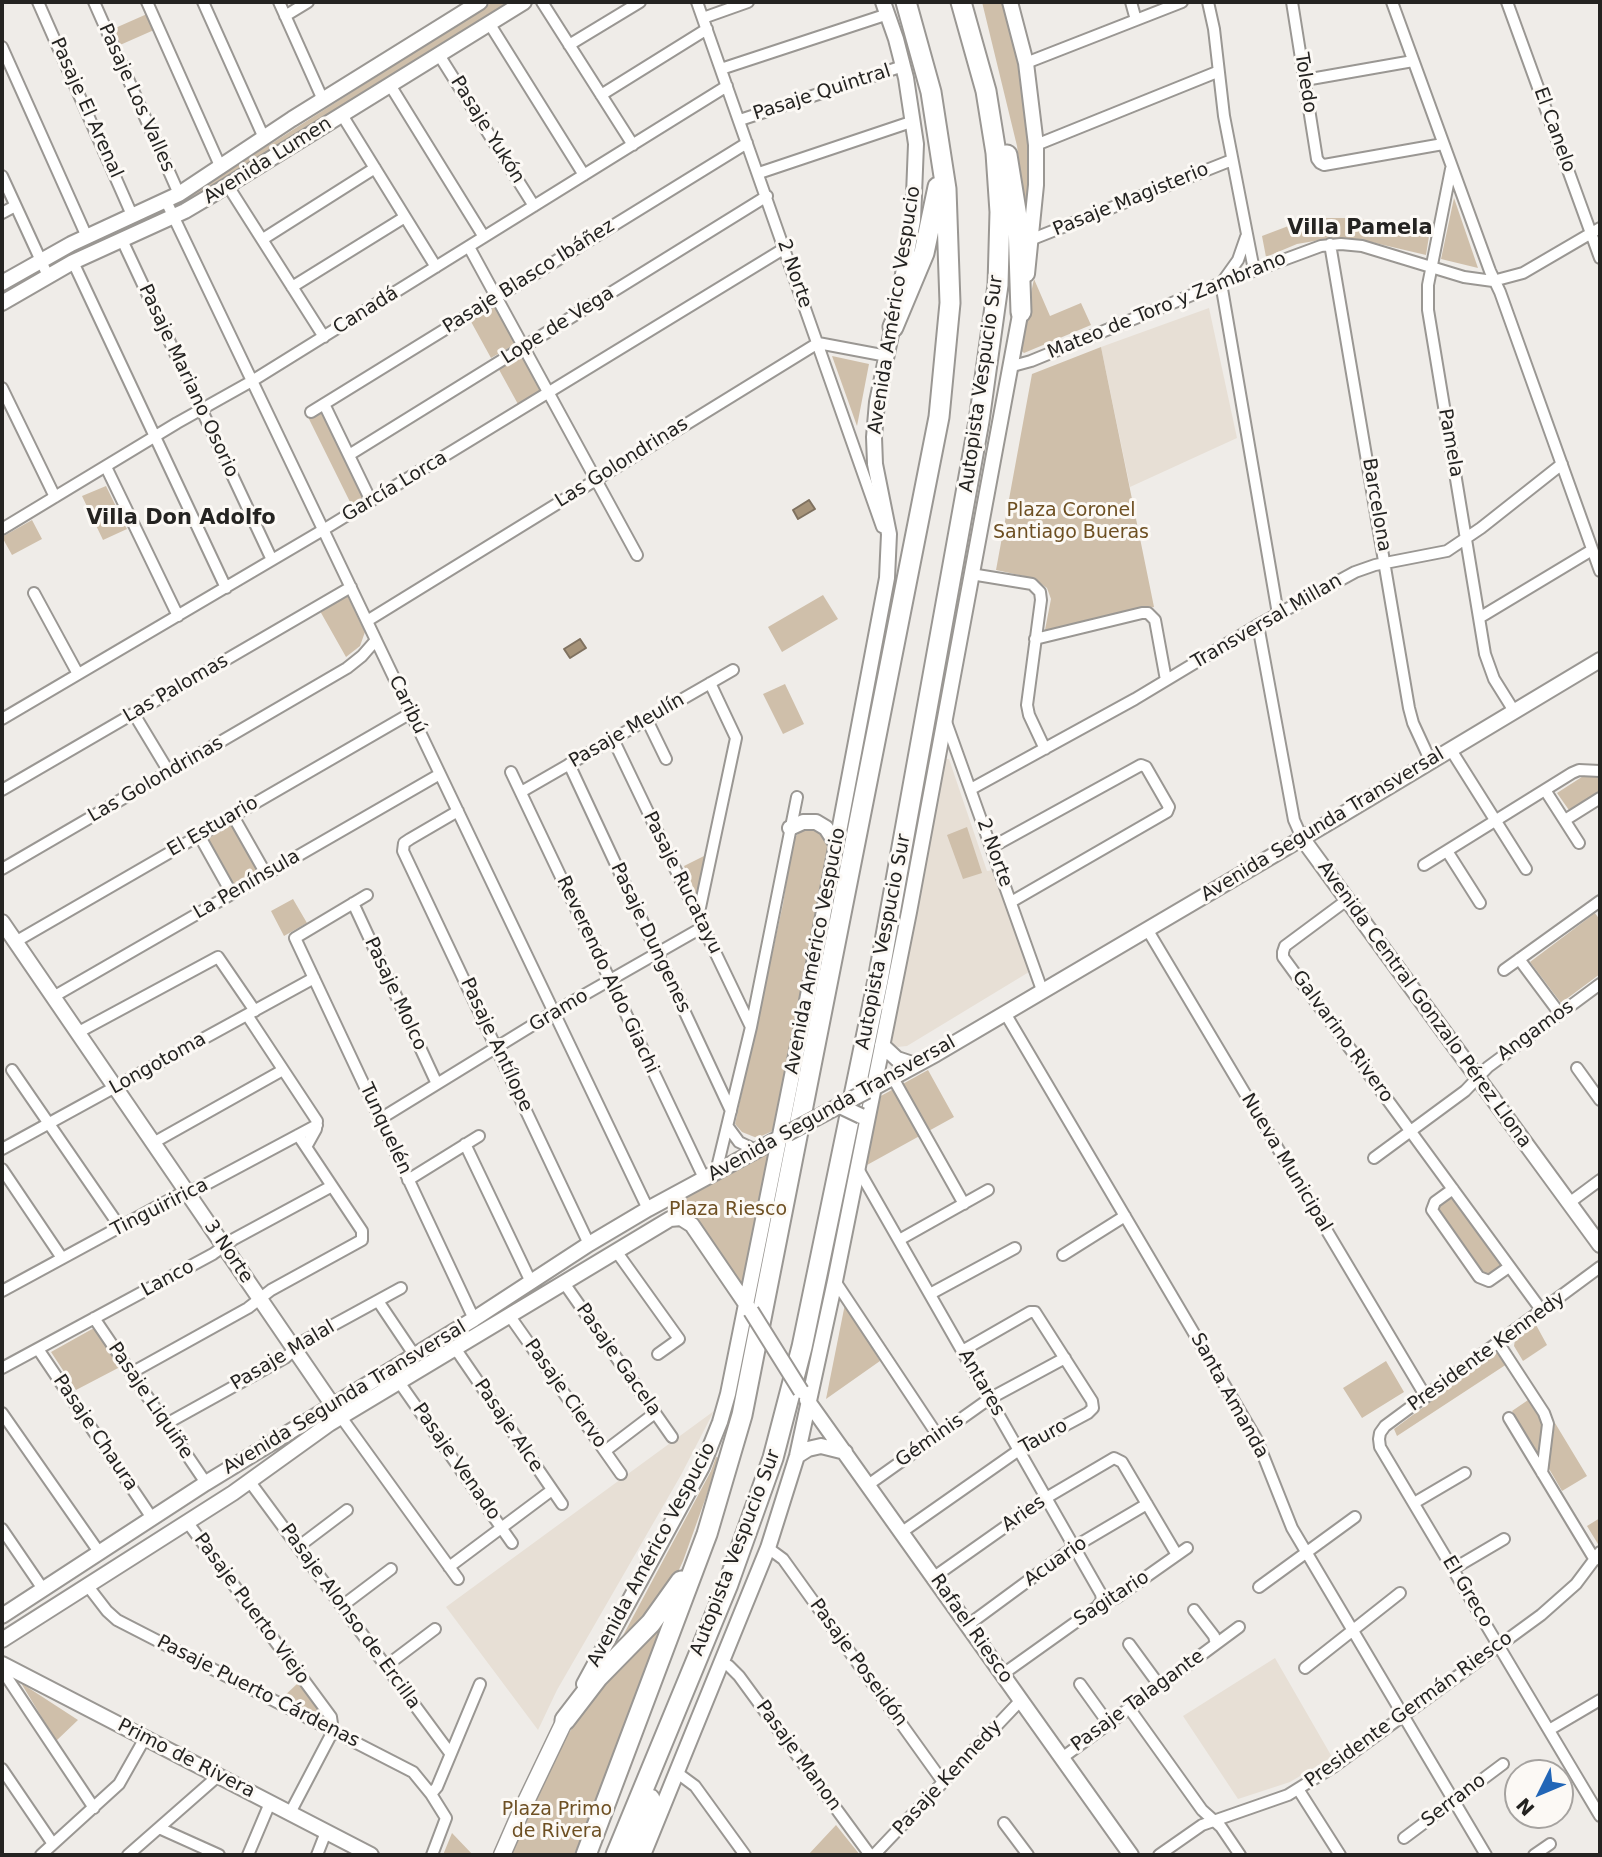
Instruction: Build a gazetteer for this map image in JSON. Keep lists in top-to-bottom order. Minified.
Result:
{"streets":{"highway":["Autopista Vespucio Sur"],"main road":["Avenida Lumen","Avenida Américo Vespucio","Avenida Segunda Transversal","Avenida Central Gonzalo Pérez Llona","3 Norte","Rafael Riesco","Primo de Rivera"],"street":["Toledo","Pasaje Quintral","Pasaje Los Valles","Pasaje El Arenal","Pasaje Yukón","El Canelo","Pasaje Magisterio","2 Norte","Pasaje Blasco Ibáñez","Mateo de Toro y Zambrano","Canadá","Lope de Vega","Pasaje Mariano Osorio","Pamela","Las Golondrinas","García Lorca","Barcelona","Transversal Millan","Las Palomas","Caribú","Pasaje Meulín","El Estuario","Pasaje Rucatayu","La Península","Pasaje Dungenes","Reverendo Aldo Giachi","Pasaje Molco","Gramo","Angamos","Galvarino Rivero","Pasaje Antílope","Longotoma","Tunquelén","Nueva Municipal","Tinguiririca","Lanco","Presidente Kennedy","Pasaje Malal","Pasaje Gacela","Antares","Pasaje Ciervo","Santa Amanda","Pasaje Liquiñe","Pasaje Alce","Pasaje Chaura","Tauro","Géminis","Pasaje Venado","Aries","Acuario","El Greco","Sagitario","Pasaje Puerto Viejo","Pasaje Alonso de Ercilla","Pasaje Poseidón","Pasaje Puerto Cárdenas","Pasaje Talagante","Presidente Germán Riesco","Pasaje Manon","Pasaje Kennedy","Serrano"]},"crossings":[["Toledo","Pamela"],["Pasaje Quintral","2 Norte"],["Pasaje Quintral","Avenida Américo Vespucio"],["Pasaje Los Valles","Avenida Lumen"],["Pasaje Los Valles","Caribú"],["Pasaje El Arenal","Avenida Lumen"],["Pasaje Yukón","Avenida Lumen"],["Pasaje Yukón","Canadá"],["El Canelo","Mateo de Toro y Zambrano"],["Avenida Lumen","Pasaje Mariano Osorio"],["Avenida Lumen","Caribú"],["2 Norte","Pasaje Blasco Ibáñez"],["2 Norte","Avenida Américo Vespucio"],["2 Norte","Canadá"],["2 Norte","Lope de Vega"],["2 Norte","Las Golondrinas"],["2 Norte","García Lorca"],["2 Norte","Transversal Millan"],["2 Norte","Avenida Segunda Transversal"],["Mateo de Toro y Zambrano","Pamela"],["Mateo de Toro y Zambrano","Barcelona"],["Avenida Américo Vespucio","Avenida Segunda Transversal"],["Canadá","Pasaje Mariano Osorio"],["Canadá","Caribú"],["Pasaje Mariano Osorio","García Lorca"],["Pamela","Transversal Millan"],["Pamela","Avenida Segunda Transversal"],["Las Golondrinas","Caribú"],["García Lorca","Caribú"],["Barcelona","Transversal Millan"],["Barcelona","Avenida Segunda Transversal"],["Transversal Millan","Avenida Central Gonzalo Pérez Llona"],["Las Palomas","Caribú"],["Caribú","Avenida Segunda Transversal"],["Caribú","El Estuario"],["Caribú","La Península"],["Caribú","Gramo"],["Caribú","Pasaje Antílope"],["Pasaje Meulín","Pasaje Rucatayu"],["Pasaje Meulín","Pasaje Dungenes"],["Pasaje Meulín","Reverendo Aldo Giachi"],["Avenida Segunda Transversal","Reverendo Aldo Giachi"],["Avenida Segunda Transversal","Avenida Central Gonzalo Pérez Llona"],["Avenida Segunda Transversal","Pasaje Antílope"],["Avenida Segunda Transversal","Tunquelén"],["Avenida Segunda Transversal","Nueva Municipal"],["Avenida Segunda Transversal","3 Norte"],["Avenida Segunda Transversal","Pasaje Gacela"],["Avenida Segunda Transversal","Pasaje Ciervo"],["Avenida Segunda Transversal","Santa Amanda"],["Avenida Segunda Transversal","Pasaje Liquiñe"],["Avenida Segunda Transversal","Pasaje Alce"],["Avenida Segunda Transversal","Pasaje Chaura"],["Avenida Segunda Transversal","Pasaje Venado"],["Avenida Segunda Transversal","Pasaje Puerto Viejo"],["Avenida Segunda Transversal","Pasaje Alonso de Ercilla"],["Avenida Segunda Transversal","Rafael Riesco"],["Avenida Segunda Transversal","Pasaje Puerto Cárdenas"],["El Estuario","3 Norte"],["Pasaje Rucatayu","Gramo"],["La Península","3 Norte"],["Pasaje Dungenes","Gramo"],["Reverendo Aldo Giachi","Gramo"],["Pasaje Molco","Gramo"],["Pasaje Molco","Tunquelén"],["Avenida Central Gonzalo Pérez Llona","Angamos"],["Avenida Central Gonzalo Pérez Llona","Galvarino Rivero"],["Gramo","Pasaje Antílope"],["Gramo","Tunquelén"],["Angamos","Galvarino Rivero"],["Galvarino Rivero","Presidente Kennedy"],["Longotoma","Tunquelén"],["Longotoma","3 Norte"],["Nueva Municipal","Presidente Kennedy"],["Tinguiririca","3 Norte"],["3 Norte","Lanco"],["3 Norte","Pasaje Malal"],["Lanco","Pasaje Liquiñe"],["Lanco","Pasaje Chaura"],["Presidente Kennedy","El Greco"],["Pasaje Malal","Pasaje Liquiñe"],["Antares","Tauro"],["Antares","Géminis"],["Antares","Aries"],["Antares","Acuario"],["Antares","Sagitario"],["Santa Amanda","Presidente Germán Riesco"],["Santa Amanda","Serrano"],["Tauro","Géminis"],["Tauro","Rafael Riesco"],["Géminis","Rafael Riesco"],["Aries","Acuario"],["Aries","Sagitario"],["Aries","Rafael Riesco"],["Acuario","Sagitario"],["Acuario","Rafael Riesco"],["El Greco","Presidente Germán Riesco"],["Sagitario","Rafael Riesco"],["Pasaje Puerto Viejo","Pasaje Puerto Cárdenas"],["Rafael Riesco","Pasaje Talagante"],["Rafael Riesco","Pasaje Kennedy"],["Pasaje Poseidón","Pasaje Kennedy"],["Pasaje Manon","Pasaje Kennedy"]],"districts":["Villa Pamela","Villa Don Adolfo"],"parks":["Plaza Coronel Santiago Bueras","Plaza Riesco","Plaza Primo de Rivera"],"north":"bottom left"}
